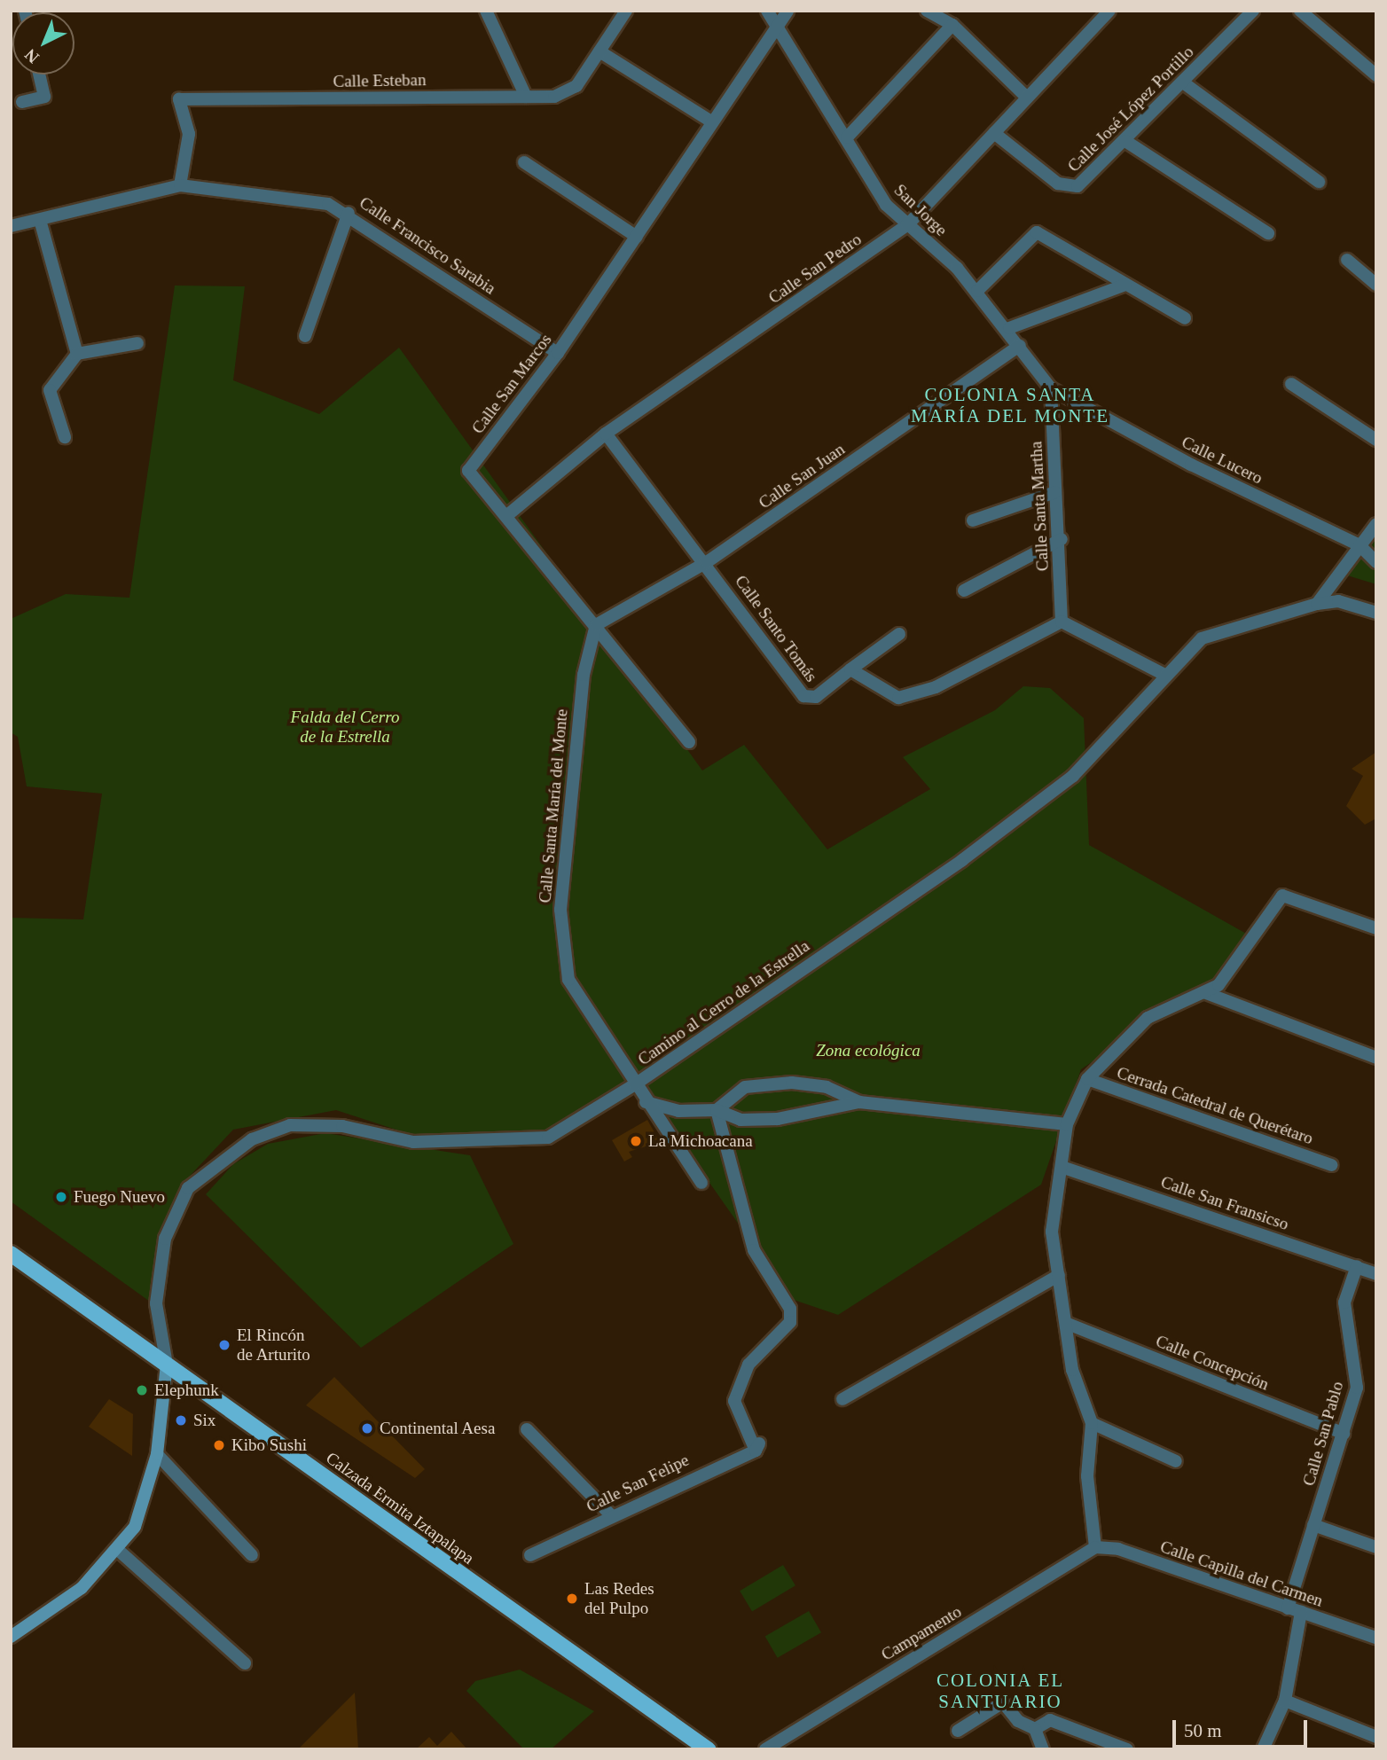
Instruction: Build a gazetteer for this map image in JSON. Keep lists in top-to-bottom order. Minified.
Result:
{"streets":{"main road":["Calzada Ermita Iztapalapa"],"street":["Calle Esteban","Calle José López Portillo","San Jorge","Calle Francisco Sarabia","Calle San Pedro","Calle San Marcos","Calle Lucero","Calle San Juan","Calle Santa Martha","Calle Santo Tomás","Calle Santa María del Monte","Camino al Cerro de la Estrella","Cerrada Catedral de Querétaro","Calle San Fransicso","Calle Concepción","Calle San Pablo","Calle San Felipe","Calle Capilla del Carmen","Campamento"]},"crossings":[["Calle Esteban","Calle Francisco Sarabia"],["Calle José López Portillo","Calle San Pedro"],["San Jorge","Calle San Pedro"],["San Jorge","Calle San Marcos"],["San Jorge","Calle Lucero"],["San Jorge","Calle San Juan"],["San Jorge","Calle Santa Martha"],["Calle Francisco Sarabia","Calle San Marcos"],["Calle San Pedro","Calle San Marcos"],["Calle San Pedro","Calle Santo Tomás"],["Calle San Marcos","Calle San Juan"],["Calle San Marcos","Calle Santa María del Monte"],["Calle Lucero","Calle Santa Martha"],["Calle San Juan","Calle Santo Tomás"],["Calle San Juan","Calle Santa María del Monte"],["Calle Santa María del Monte","Camino al Cerro de la Estrella"],["Camino al Cerro de la Estrella","Calzada Ermita Iztapalapa"],["Calle San Fransicso","Calle San Pablo"],["Calle Concepción","Calle San Pablo"],["Calle San Pablo","Calle Capilla del Carmen"],["Calle Capilla del Carmen","Campamento"]],"districts":["COLONIA SANTA MARÍA DEL MONTE","COLONIA EL SANTUARIO"],"parks":["Falda del Cerro de la Estrella","Zona ecológica"],"places":["La Michoacana","Fuego Nuevo","El Rincón de Arturito","Elephunk","Six","Continental Aesa","Kibo Sushi","Las Redes del Pulpo"],"scale_bar":"50 m","north":"bottom left"}
